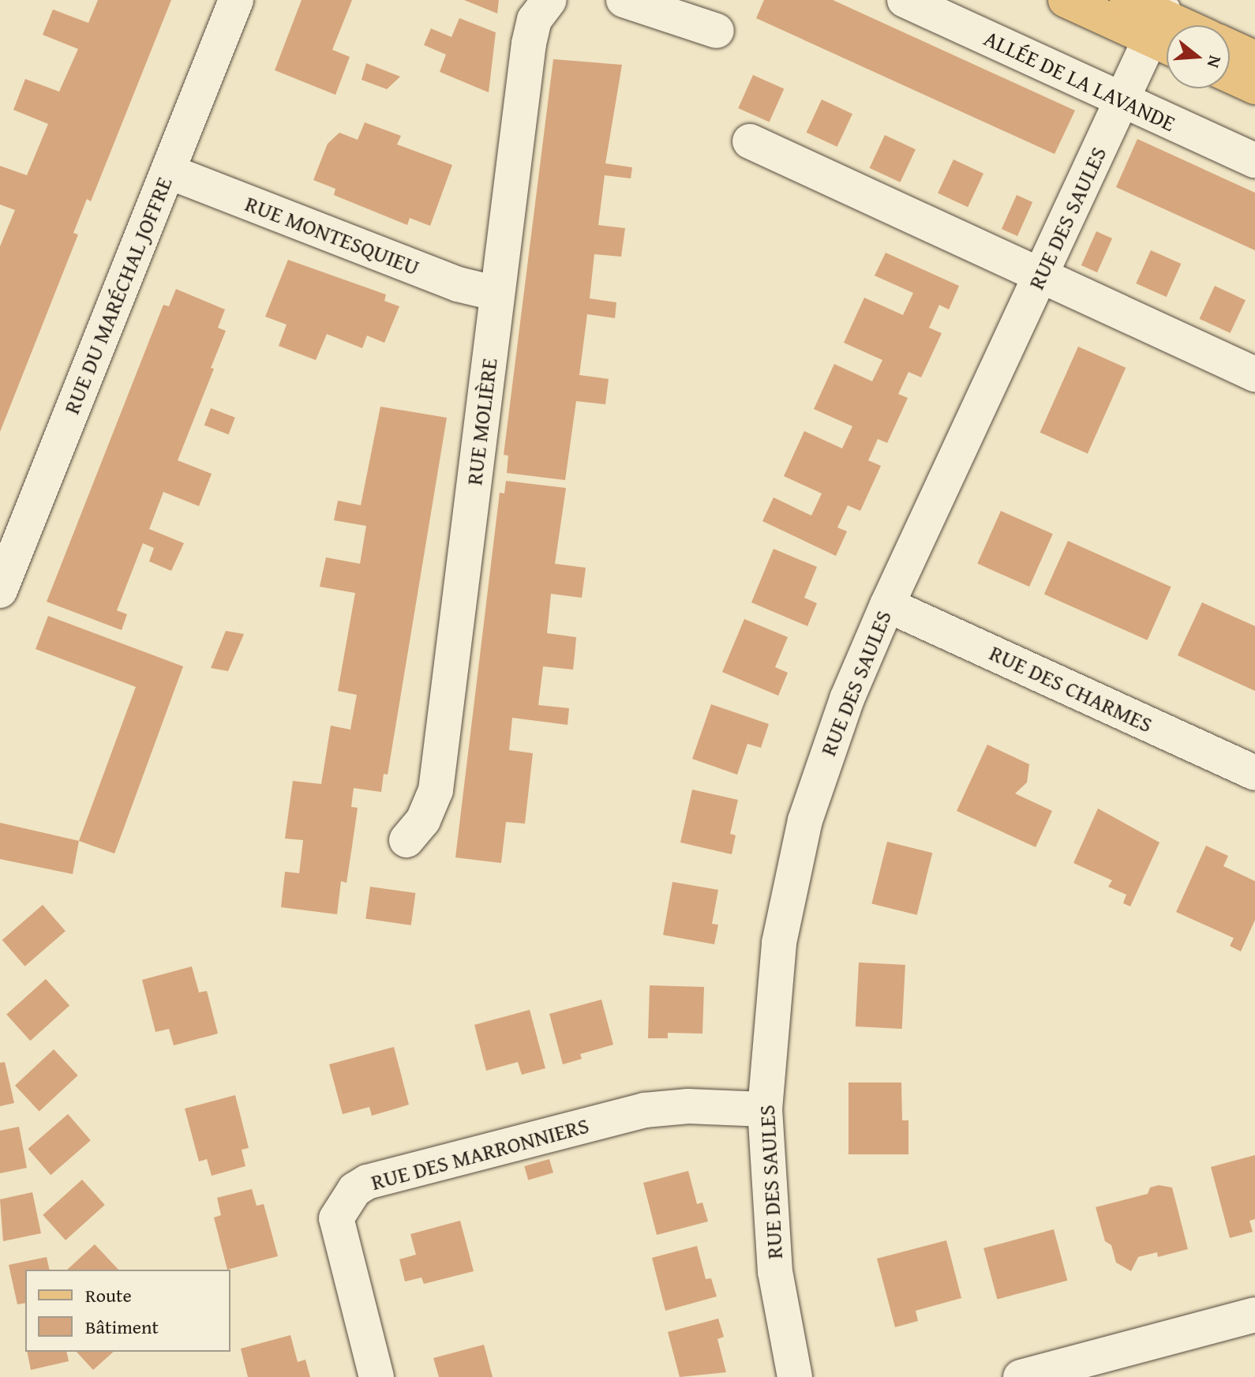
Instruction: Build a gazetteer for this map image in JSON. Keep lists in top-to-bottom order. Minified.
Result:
{"streets":{"street":["ALLÉE DE LA LAVANDE","RUE DES SAULES","RUE MONTESQUIEU","RUE DU MARÉCHAL JOFFRE","RUE MOLIÈRE","RUE DES CHARMES","RUE DES MARRONNIERS"]},"crossings":[["ALLÉE DE LA LAVANDE","RUE DES SAULES"],["RUE DES SAULES","RUE DES CHARMES"],["RUE DES SAULES","RUE DES MARRONNIERS"],["RUE MONTESQUIEU","RUE DU MARÉCHAL JOFFRE"],["RUE MONTESQUIEU","RUE MOLIÈRE"]],"legend":["Route","Bâtiment"],"north":"right"}
